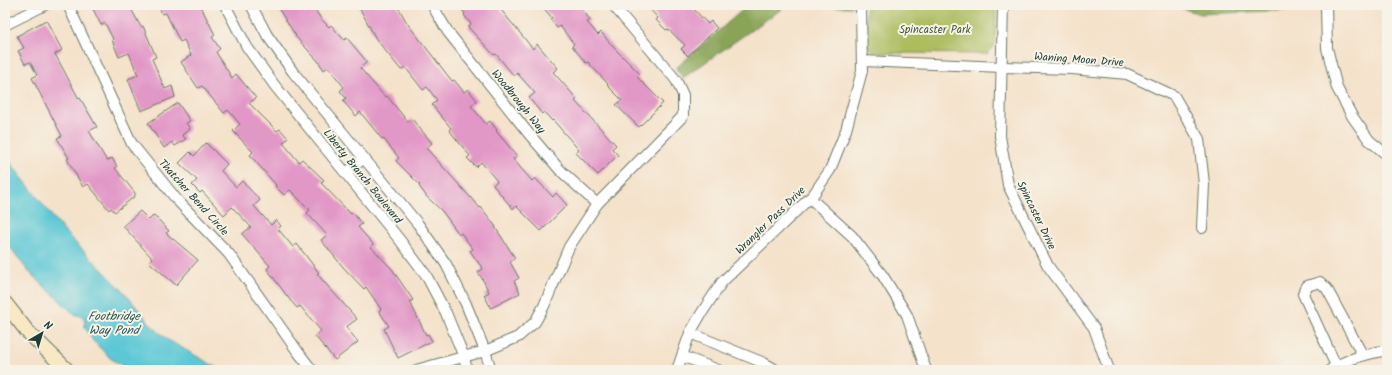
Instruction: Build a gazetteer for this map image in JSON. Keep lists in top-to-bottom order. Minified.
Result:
{"streets":{"street":["Waning Moon Drive","Woodbrough Way","Liberty Branch Boulevard","Thatcher Bend Circle","Spincaster Drive","Wrangler Pass Drive"]},"crossings":[["Waning Moon Drive","Spincaster Drive"],["Waning Moon Drive","Wrangler Pass Drive"]],"water":["Footbridge Way Pond"],"parks":["Spincaster Park"],"north":"top right"}
